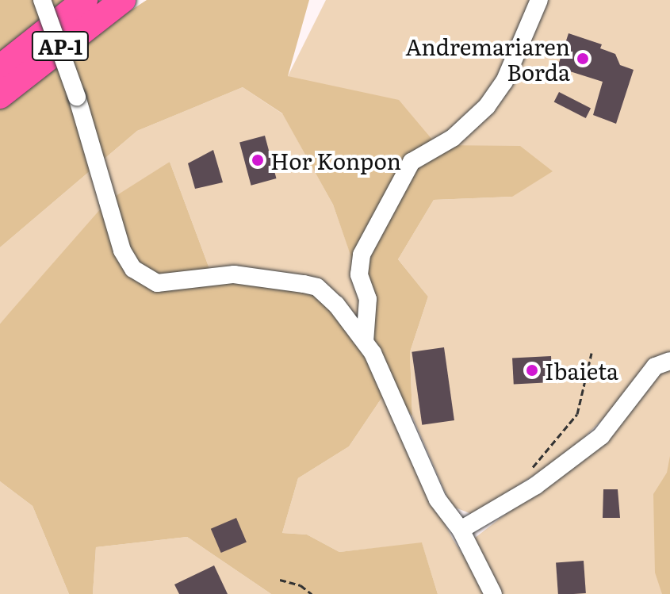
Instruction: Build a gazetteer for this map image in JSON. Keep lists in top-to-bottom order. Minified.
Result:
{"streets":{"highway":["AP-1"]},"places":["Andremariaren Borda","Hor Konpon","Ibaieta"]}
